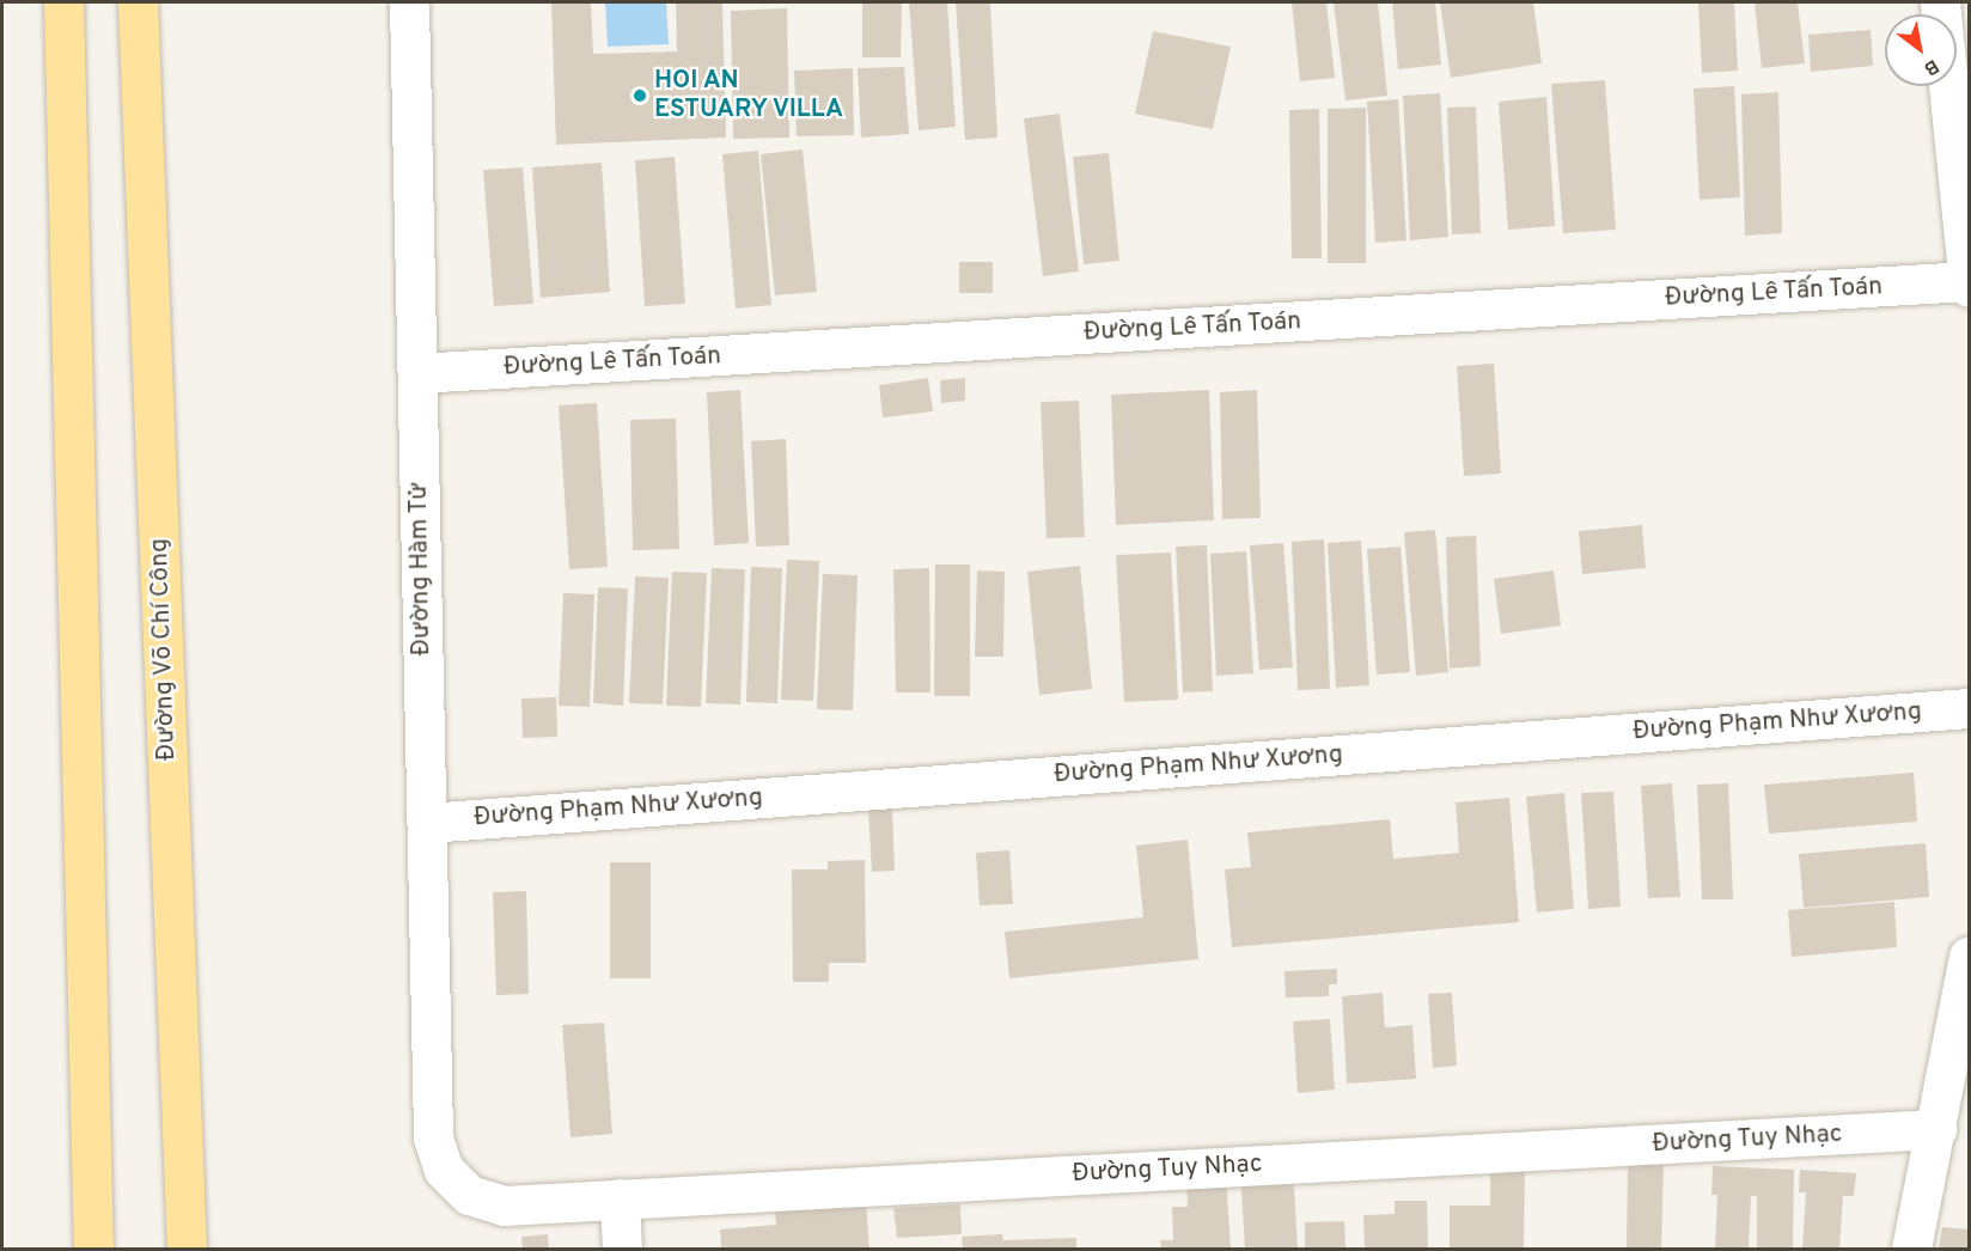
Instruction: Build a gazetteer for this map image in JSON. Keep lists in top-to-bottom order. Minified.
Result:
{"streets":{"main road":["Đường Võ Chí Công"],"street":["Đường Lê Tấn Toán","Đường Hàm Tử","Đường Phạm Như Xương","Đường Tuy Nhạc"]},"crossings":[["Đường Lê Tấn Toán","Đường Hàm Tử"],["Đường Hàm Tử","Đường Phạm Như Xương"],["Đường Hàm Tử","Đường Tuy Nhạc"]],"places":["HOI AN ESTUARY VILLA"],"north":"bottom right"}
